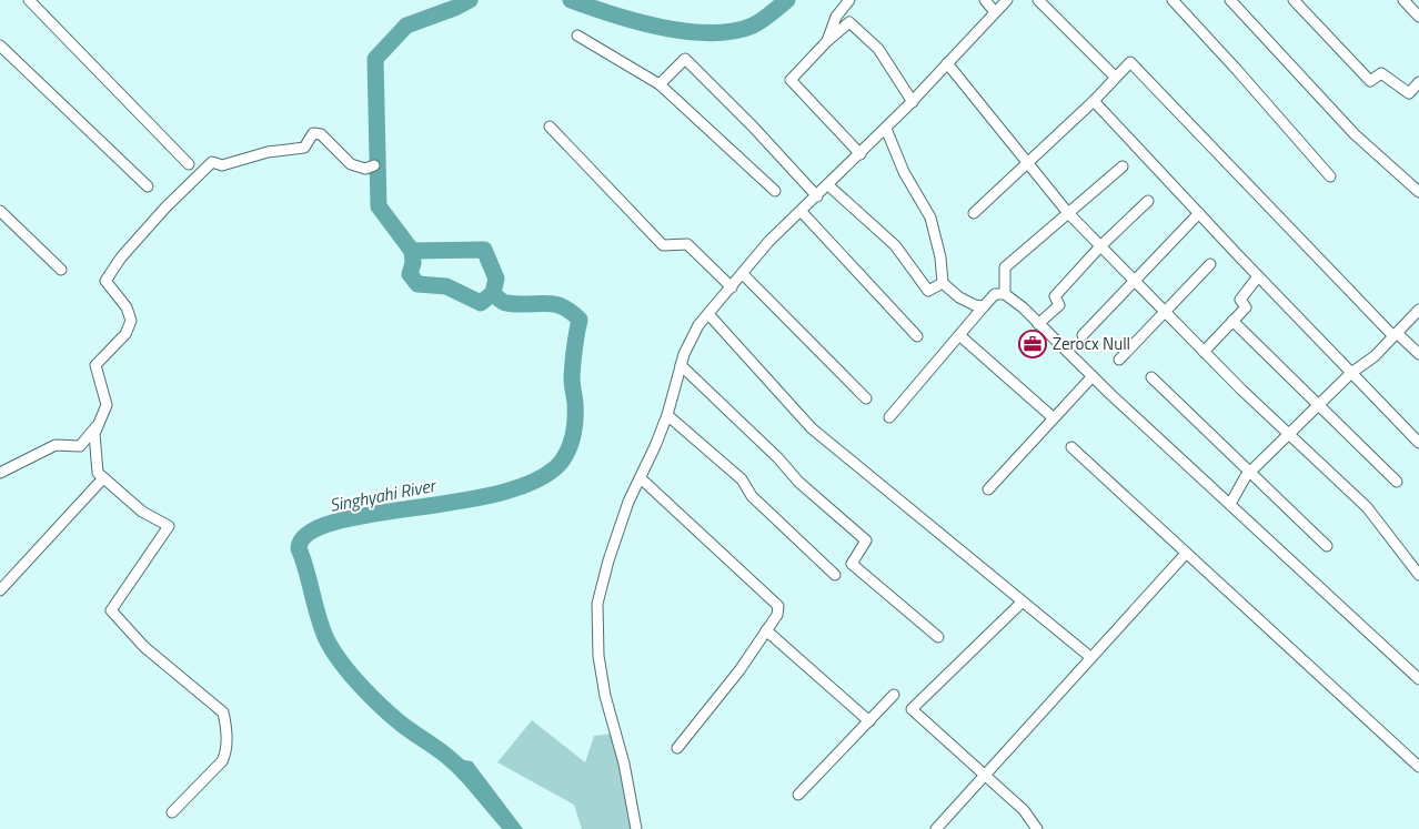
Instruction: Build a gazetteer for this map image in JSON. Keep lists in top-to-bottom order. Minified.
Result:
{"water":["Singhyahi River"],"places":{"office":["Zerocx Null"]}}
